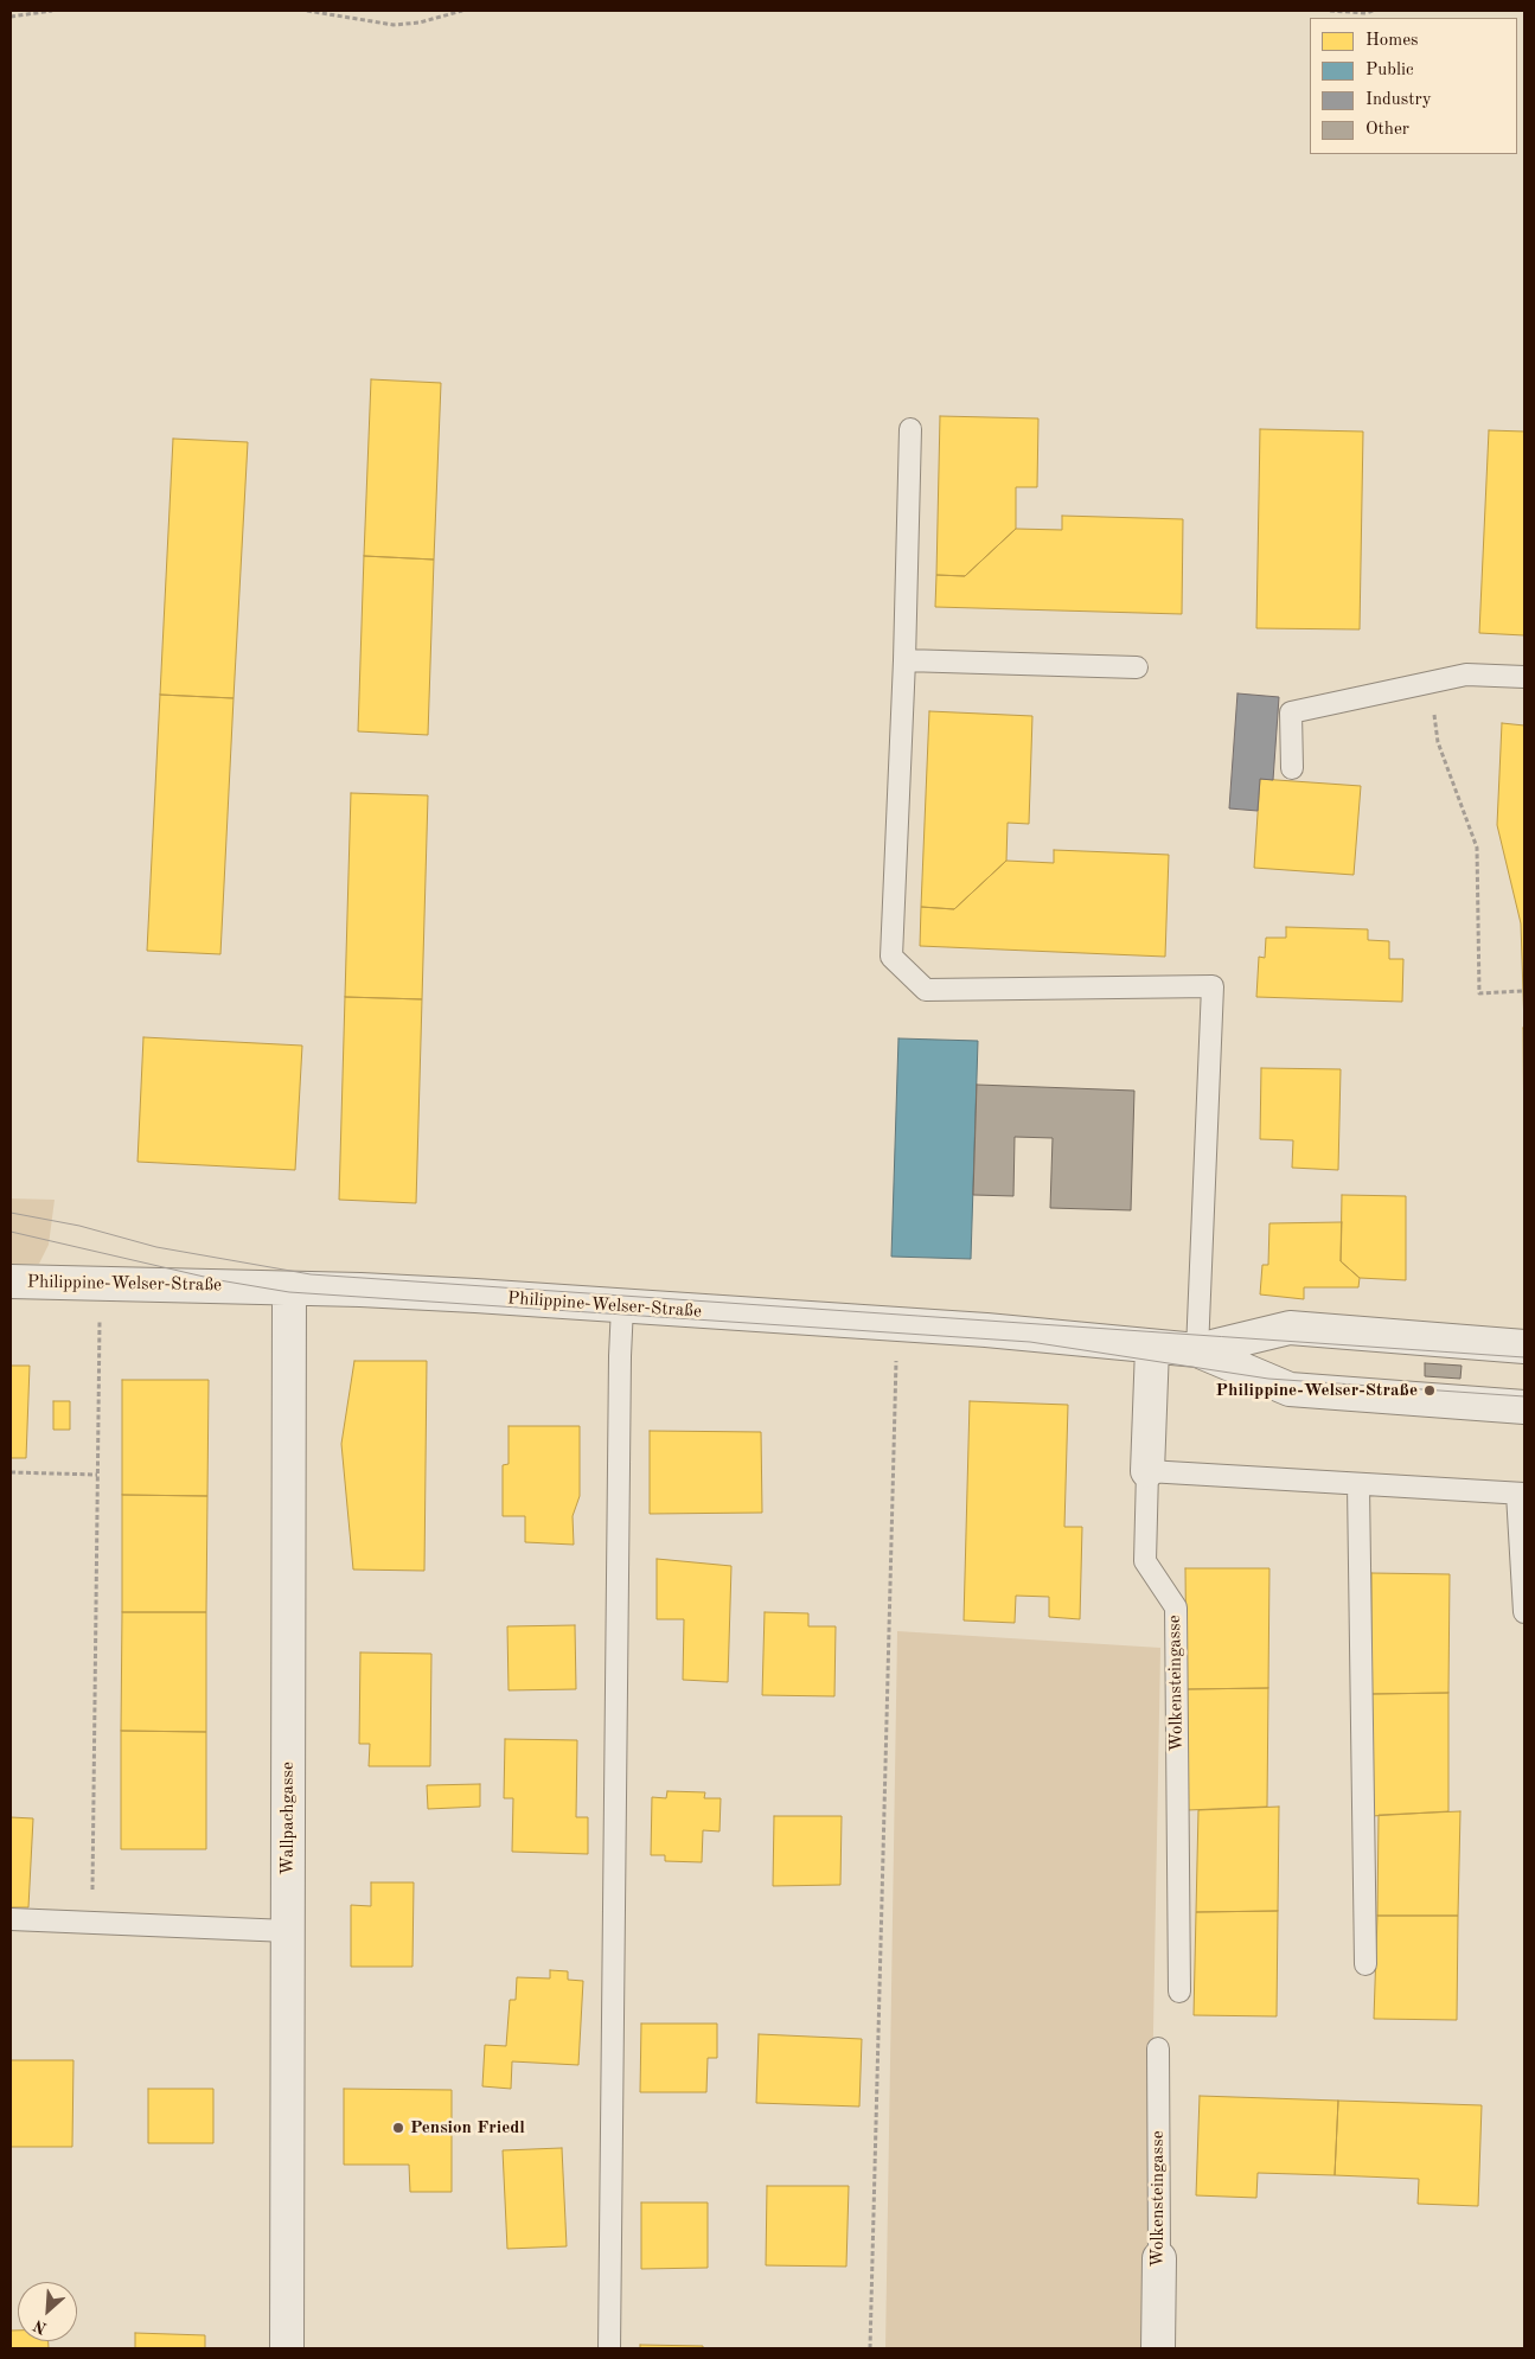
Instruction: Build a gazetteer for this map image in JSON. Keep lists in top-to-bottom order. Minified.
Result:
{"streets":{"street":["Philippine-Welser-Straße","Wolkensteingasse","Wallpachgasse"]},"crossings":[["Philippine-Welser-Straße","Wolkensteingasse"],["Philippine-Welser-Straße","Wallpachgasse"]],"places":["Philippine-Welser-Straße","Pension Friedl"],"legend":["Homes","Public","Industry","Other"],"north":"bottom left"}
